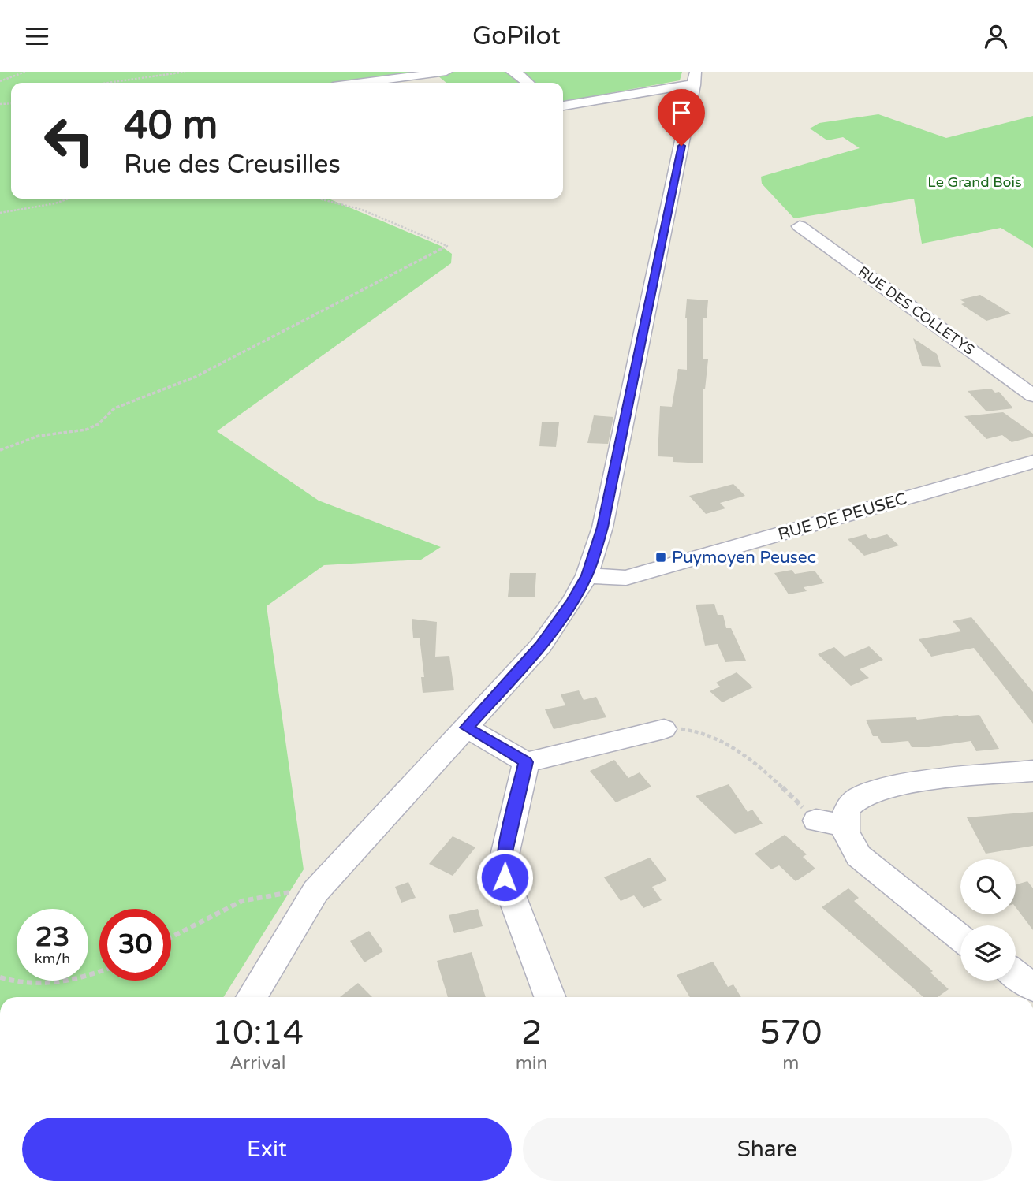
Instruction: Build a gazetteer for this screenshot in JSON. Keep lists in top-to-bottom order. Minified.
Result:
{"streets":{"street":["RUE DES COLLETYS","RUE DE PEUSEC"]},"parks":["Le Grand Bois"],"places":{"transit":["Puymoyen Peusec"]},"page":{"header":"GoPilot","turn":["40 m","Rue des Creusilles"],"speed":"23 km/h","limit":"30","eta":["10:14","Arrival","2","min","570","m"],"buttons":["Exit","Share"]}}
